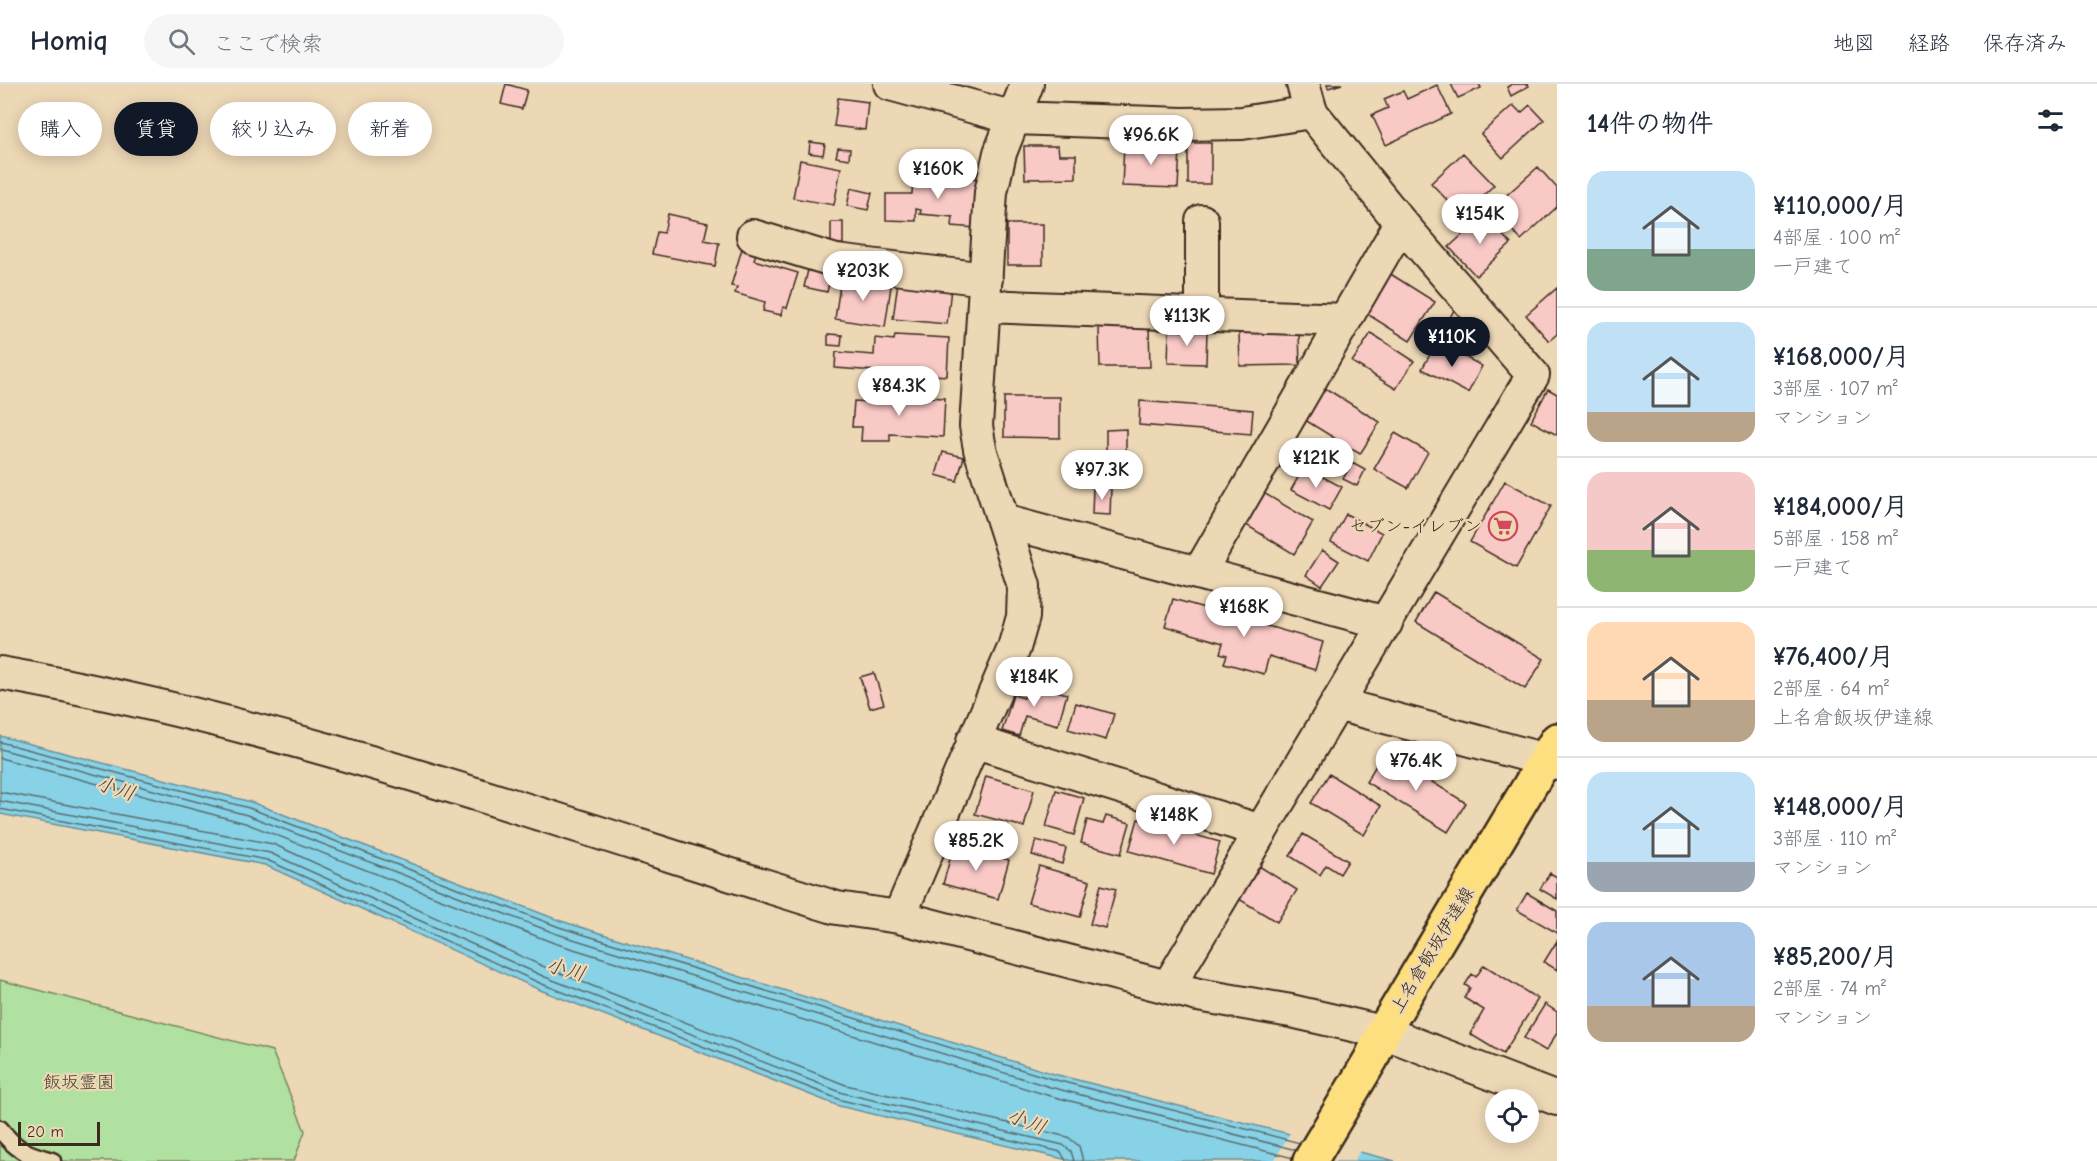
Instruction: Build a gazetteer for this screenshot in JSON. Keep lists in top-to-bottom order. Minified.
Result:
{"streets":{"main road":["上名倉飯坂伊達線"]},"water":["小川"],"parks":["飯坂霊園"],"places":{"supermarket":["セブン-イレブン"]},"scale_bar":"20 m","page":{"header":"Homiq","search":"ここで検索","nav":["地図","経路","保存済み"],"heading":"14件の物件","chip":["購入","賃貸","絞り込み","新着"],"price":["¥96.6K","¥160K","¥154K","¥203K","¥113K","¥110K","¥84.3K","¥121K","¥97.3K","¥168K","¥184K","¥76.4K","¥148K","¥85.2K"],"list":[{"name":"¥110,000/月","note":"4部屋 · 100 m² · 一戸建て"},{"name":"¥168,000/月","note":"3部屋 · 107 m² · マンション"},{"name":"¥184,000/月","note":"5部屋 · 158 m² · 一戸建て"},{"name":"¥76,400/月","note":"2部屋 · 64 m² · 上名倉飯坂伊達線"},{"name":"¥148,000/月","note":"3部屋 · 110 m² · マンション"},{"name":"¥85,200/月","note":"2部屋 · 74 m² · マンション"}],"scale":"20 m"}}
